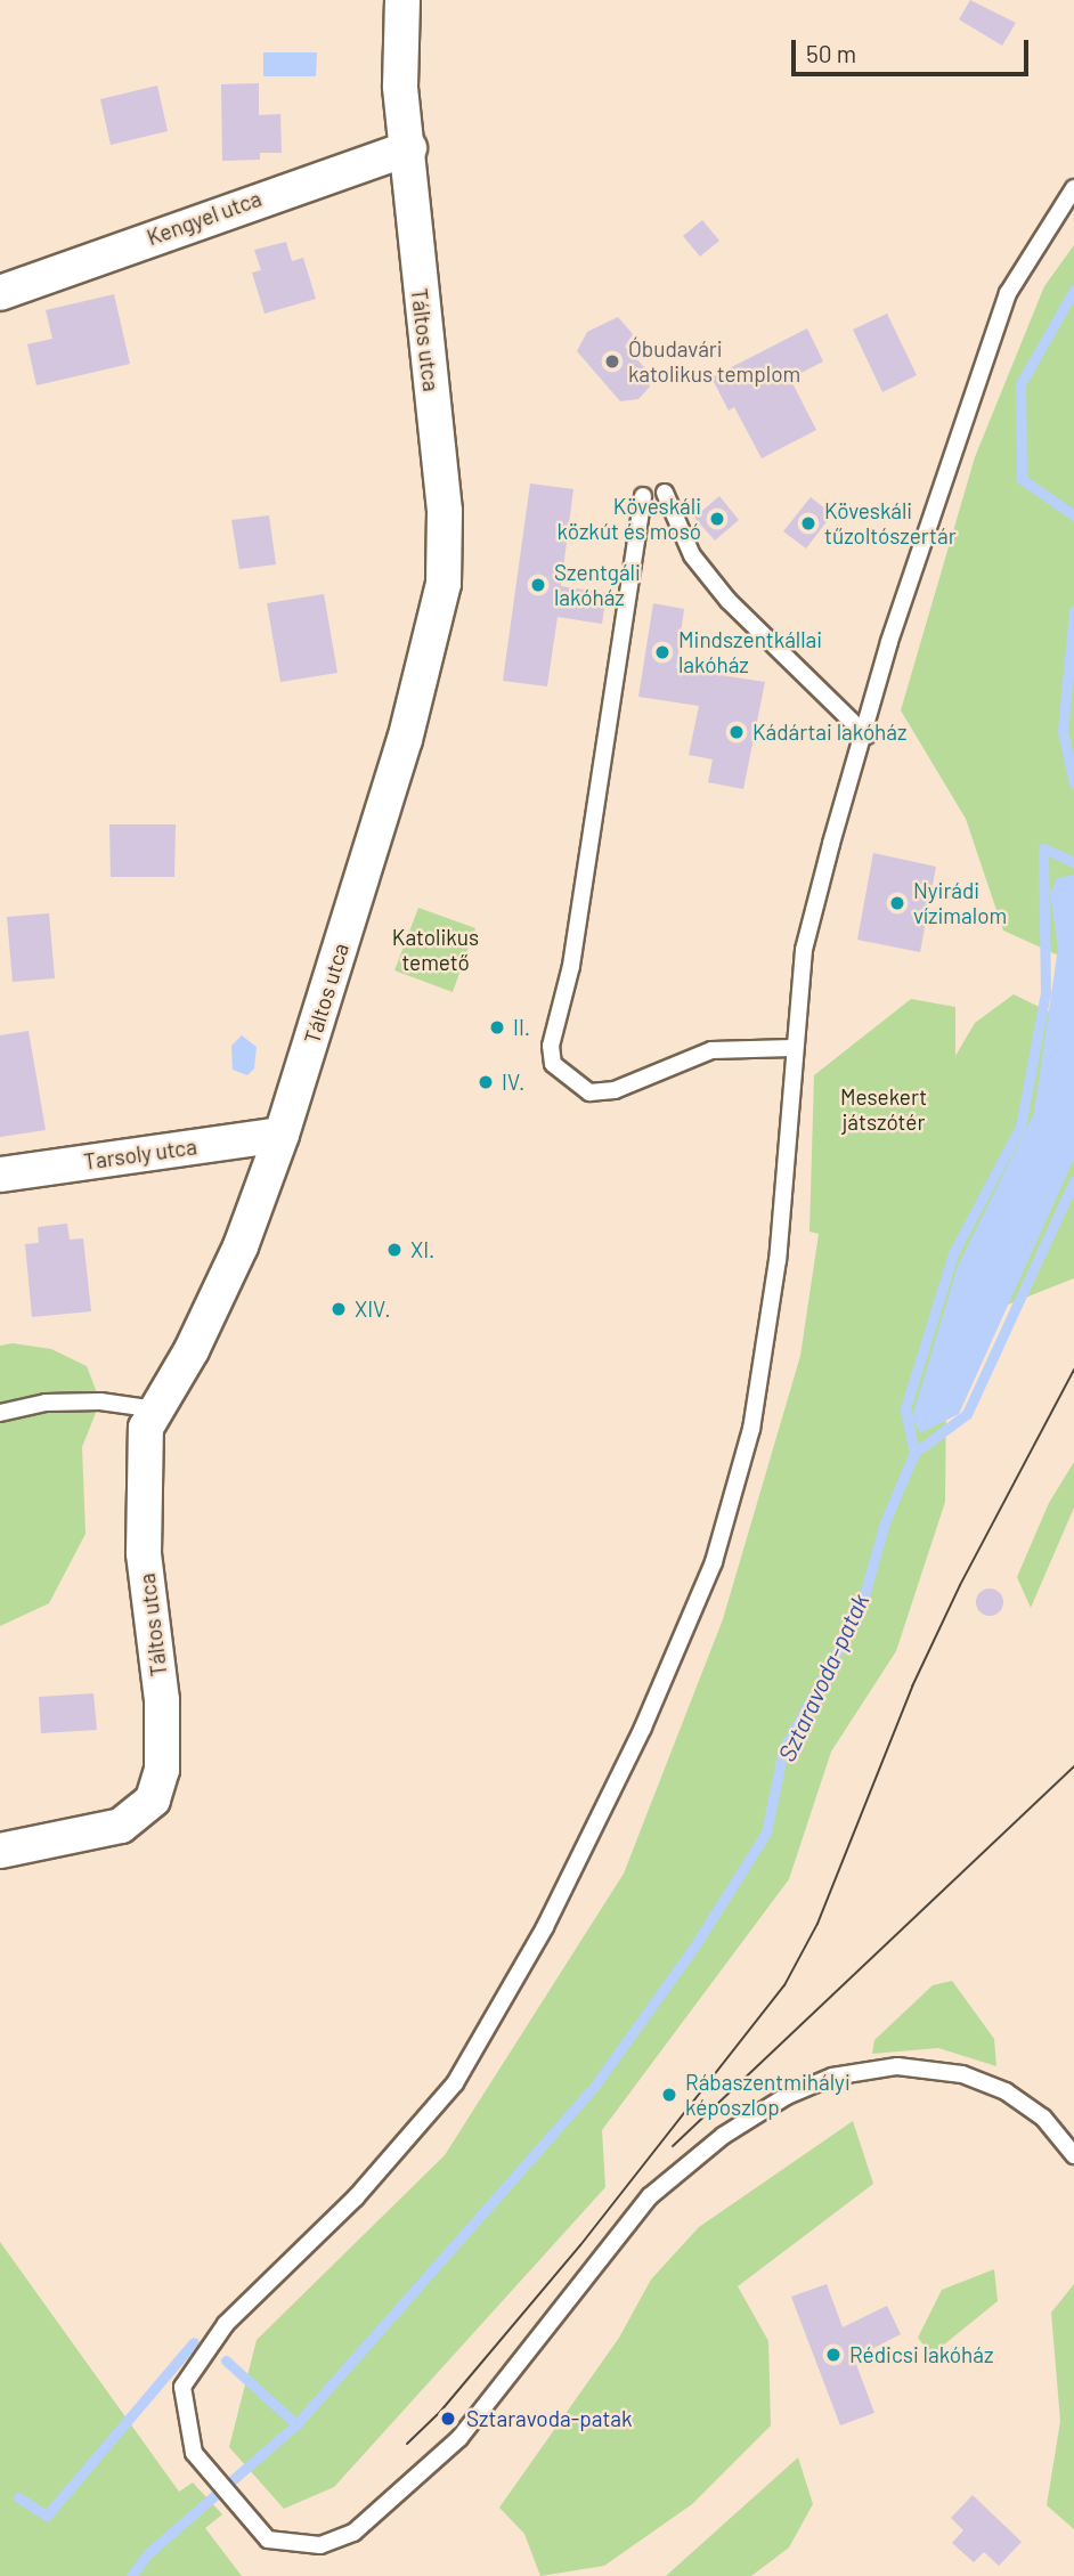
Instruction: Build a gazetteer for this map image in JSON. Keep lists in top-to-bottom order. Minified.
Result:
{"streets":{"street":["Kengyel utca","Táltos utca","Tarsoly utca"]},"crossings":[["Kengyel utca","Táltos utca"],["Táltos utca","Tarsoly utca"]],"water":["Sztaravoda-patak"],"parks":["Katolikus temető","Mesekert játszótér"],"places":["Óbudavári katolikus templom","Köveskáli közkút és mosó","Köveskáli tűzoltószertár","Szentgáli lakóház","Mindszentkállai lakóház","Kádártai lakóház","Nyirádi vízimalom","II.","IV.","XI.","XIV.","Rábaszentmihályi képoszlop","Rédicsi lakóház","Sztaravoda-patak"],"scale_bar":"50 m"}
